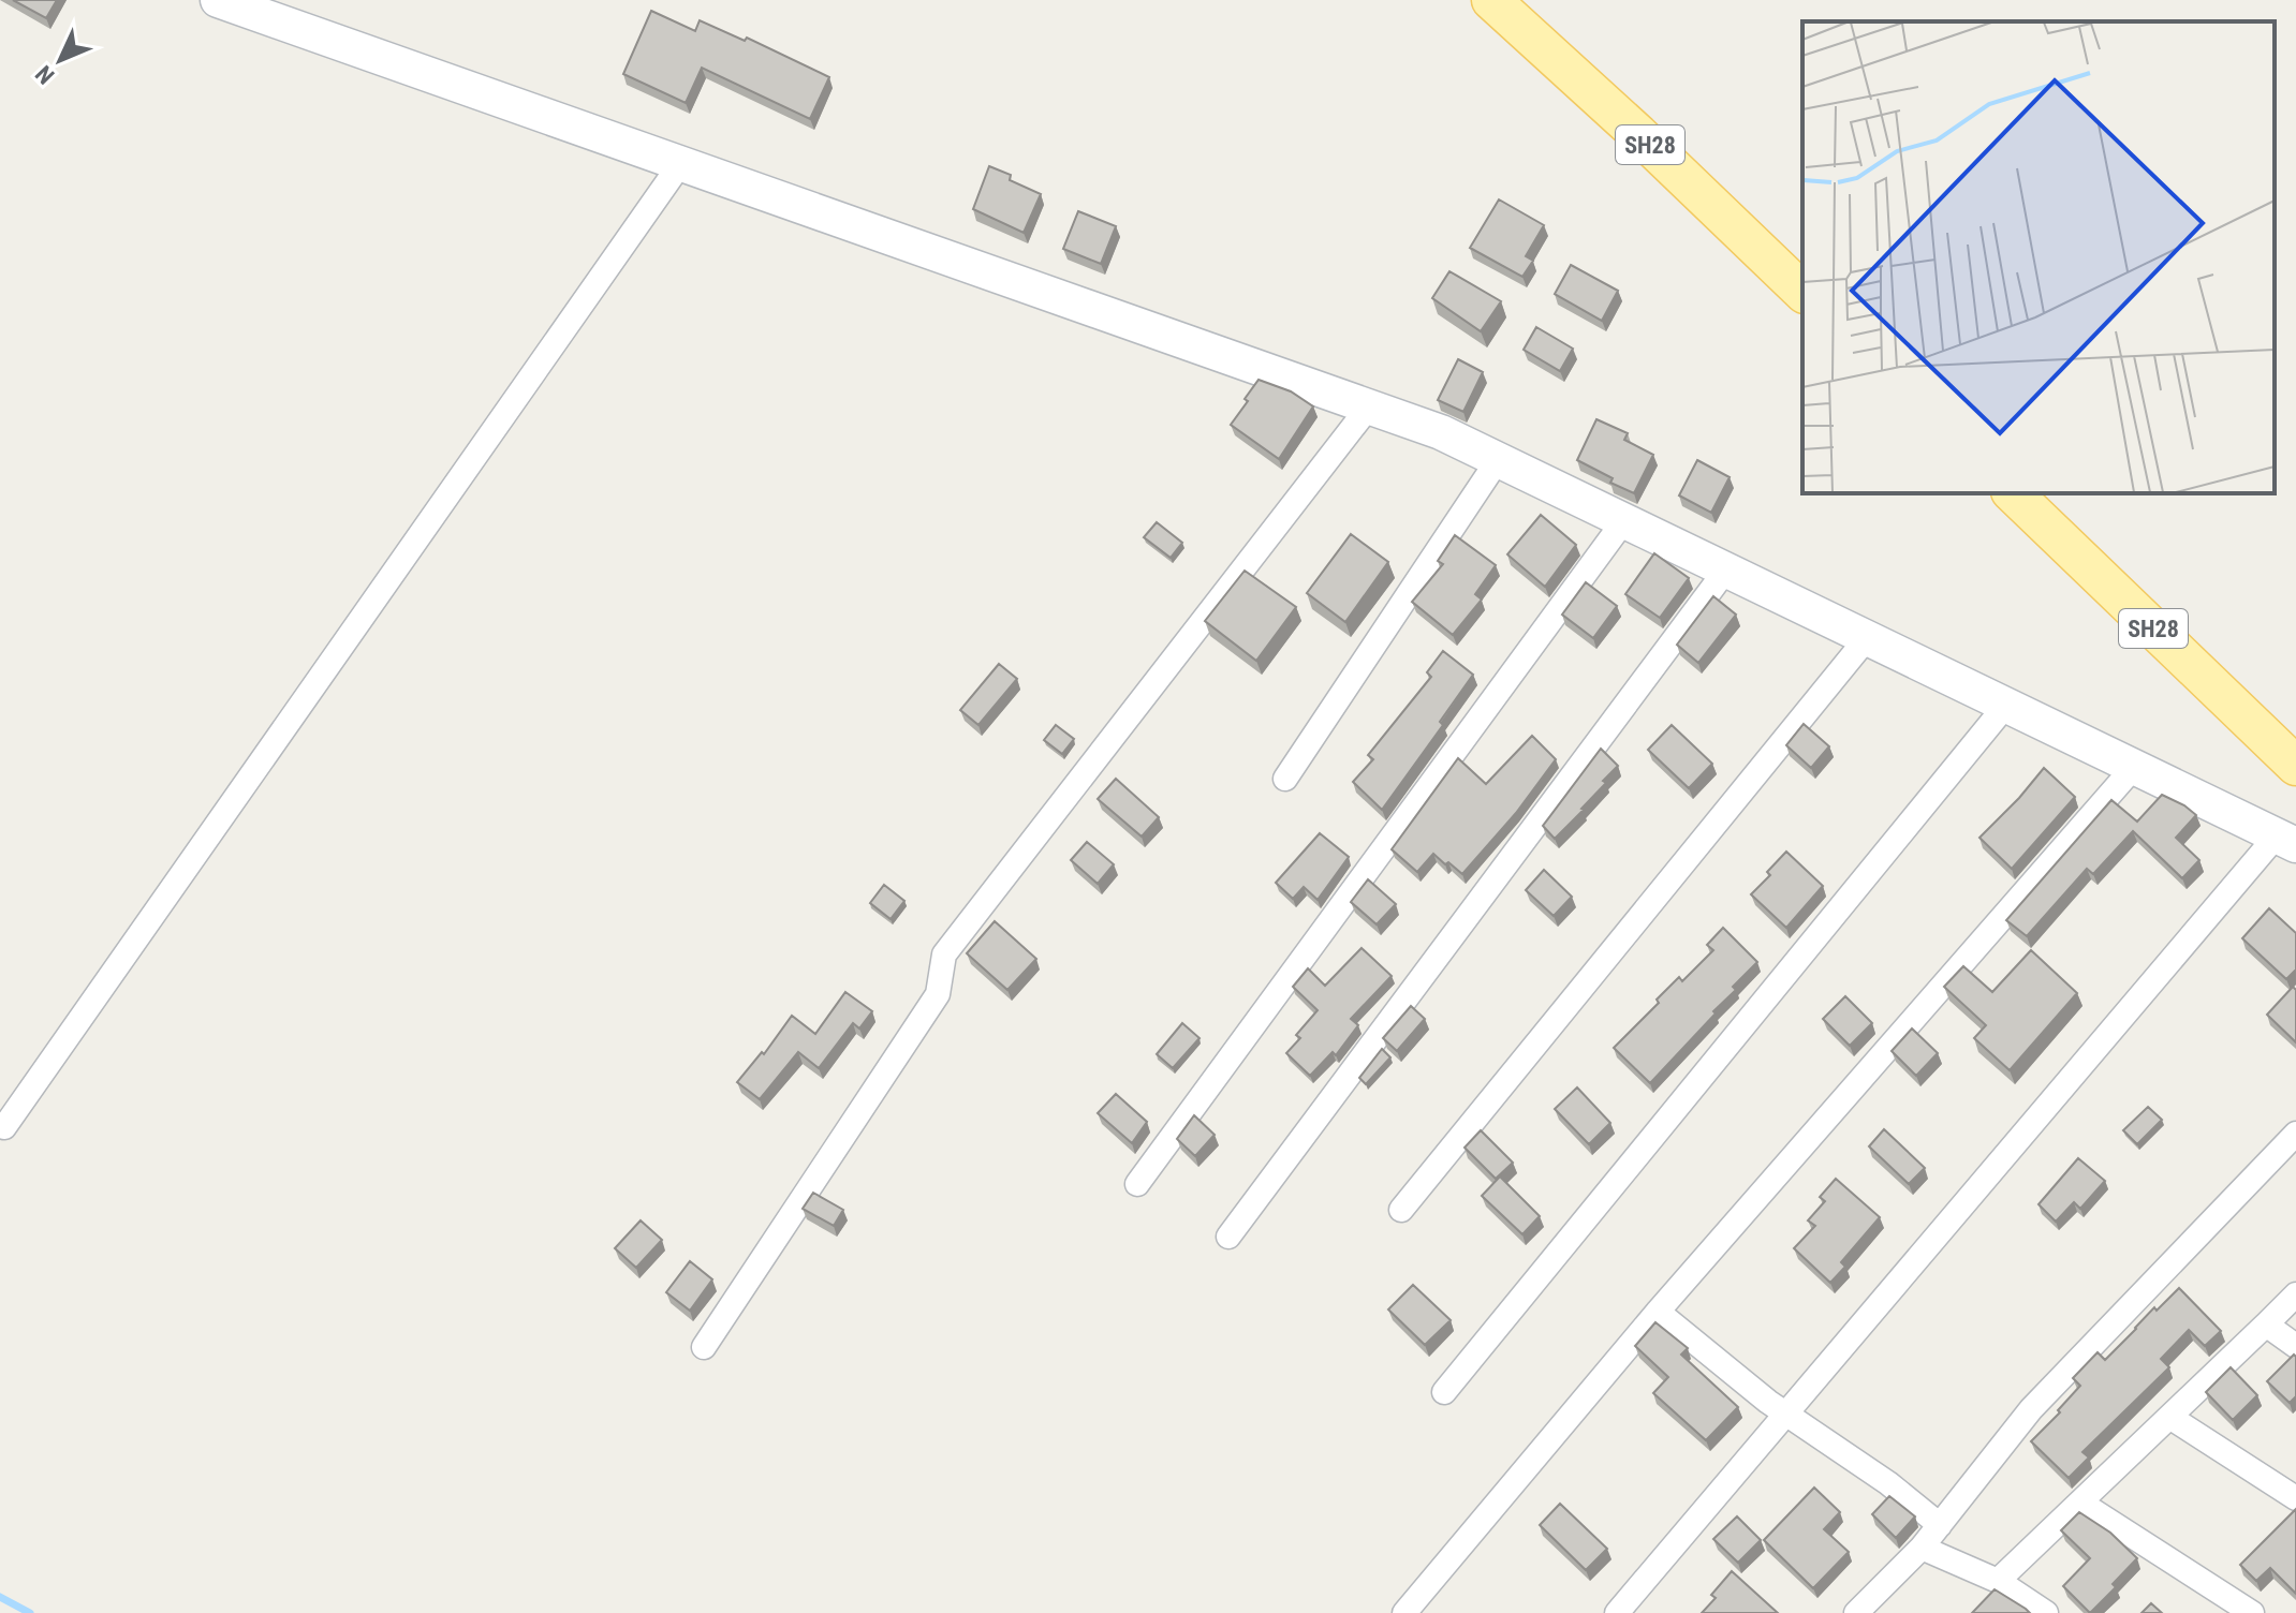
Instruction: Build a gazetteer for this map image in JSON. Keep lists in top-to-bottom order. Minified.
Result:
{"streets":{"main road":["SH28"]},"north":"bottom left"}
